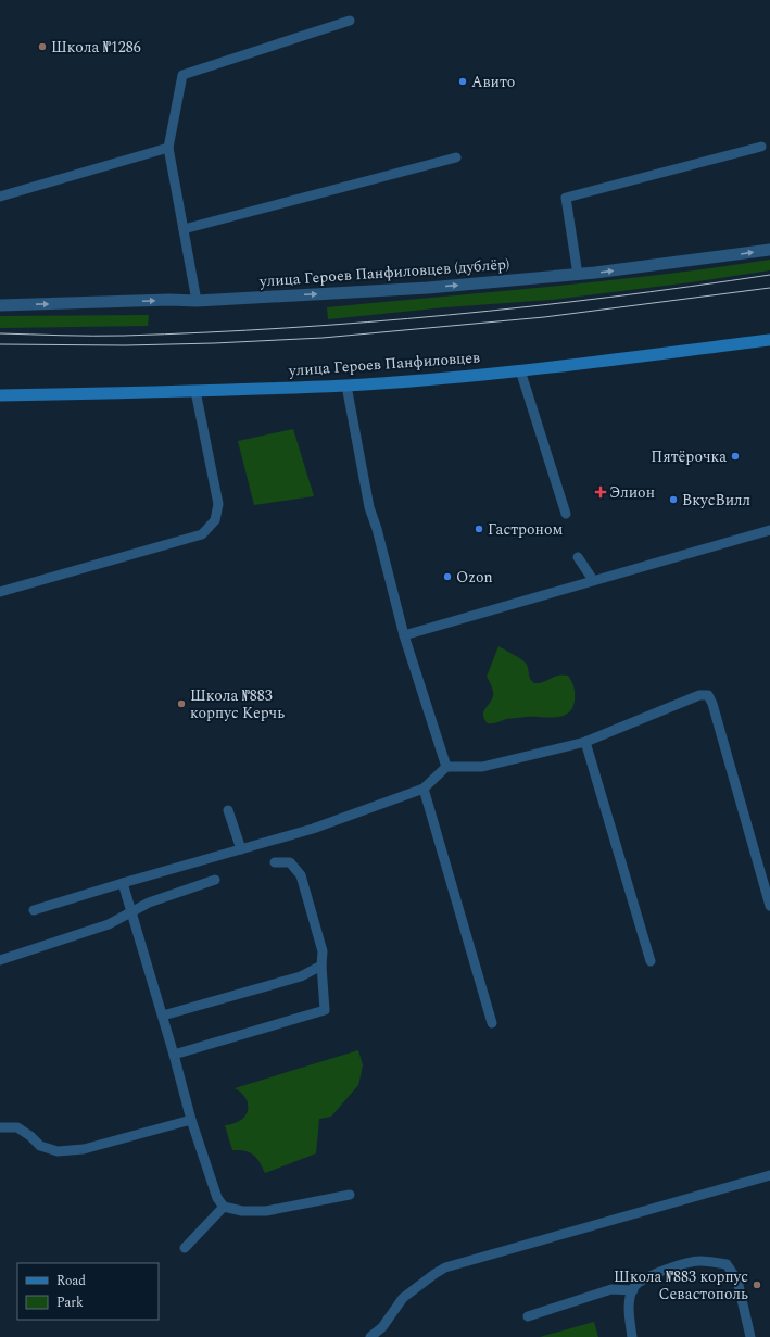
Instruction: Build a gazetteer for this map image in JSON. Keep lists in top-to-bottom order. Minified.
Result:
{"streets":{"main road":["улица Героев Панфиловцев"],"street":["улица Героев Панфиловцев (дублёр)"]},"one_way":["улица Героев Панфиловцев (дублёр)"],"places":{"other":["Школа №1286","Авито","Пятёрочка","ВкусВилл","Гастроном","Ozon","Школа №883 корпус Керчь","Школа №883 корпус Севастополь"],"health":["Элион"]},"legend":["Road","Park"]}
